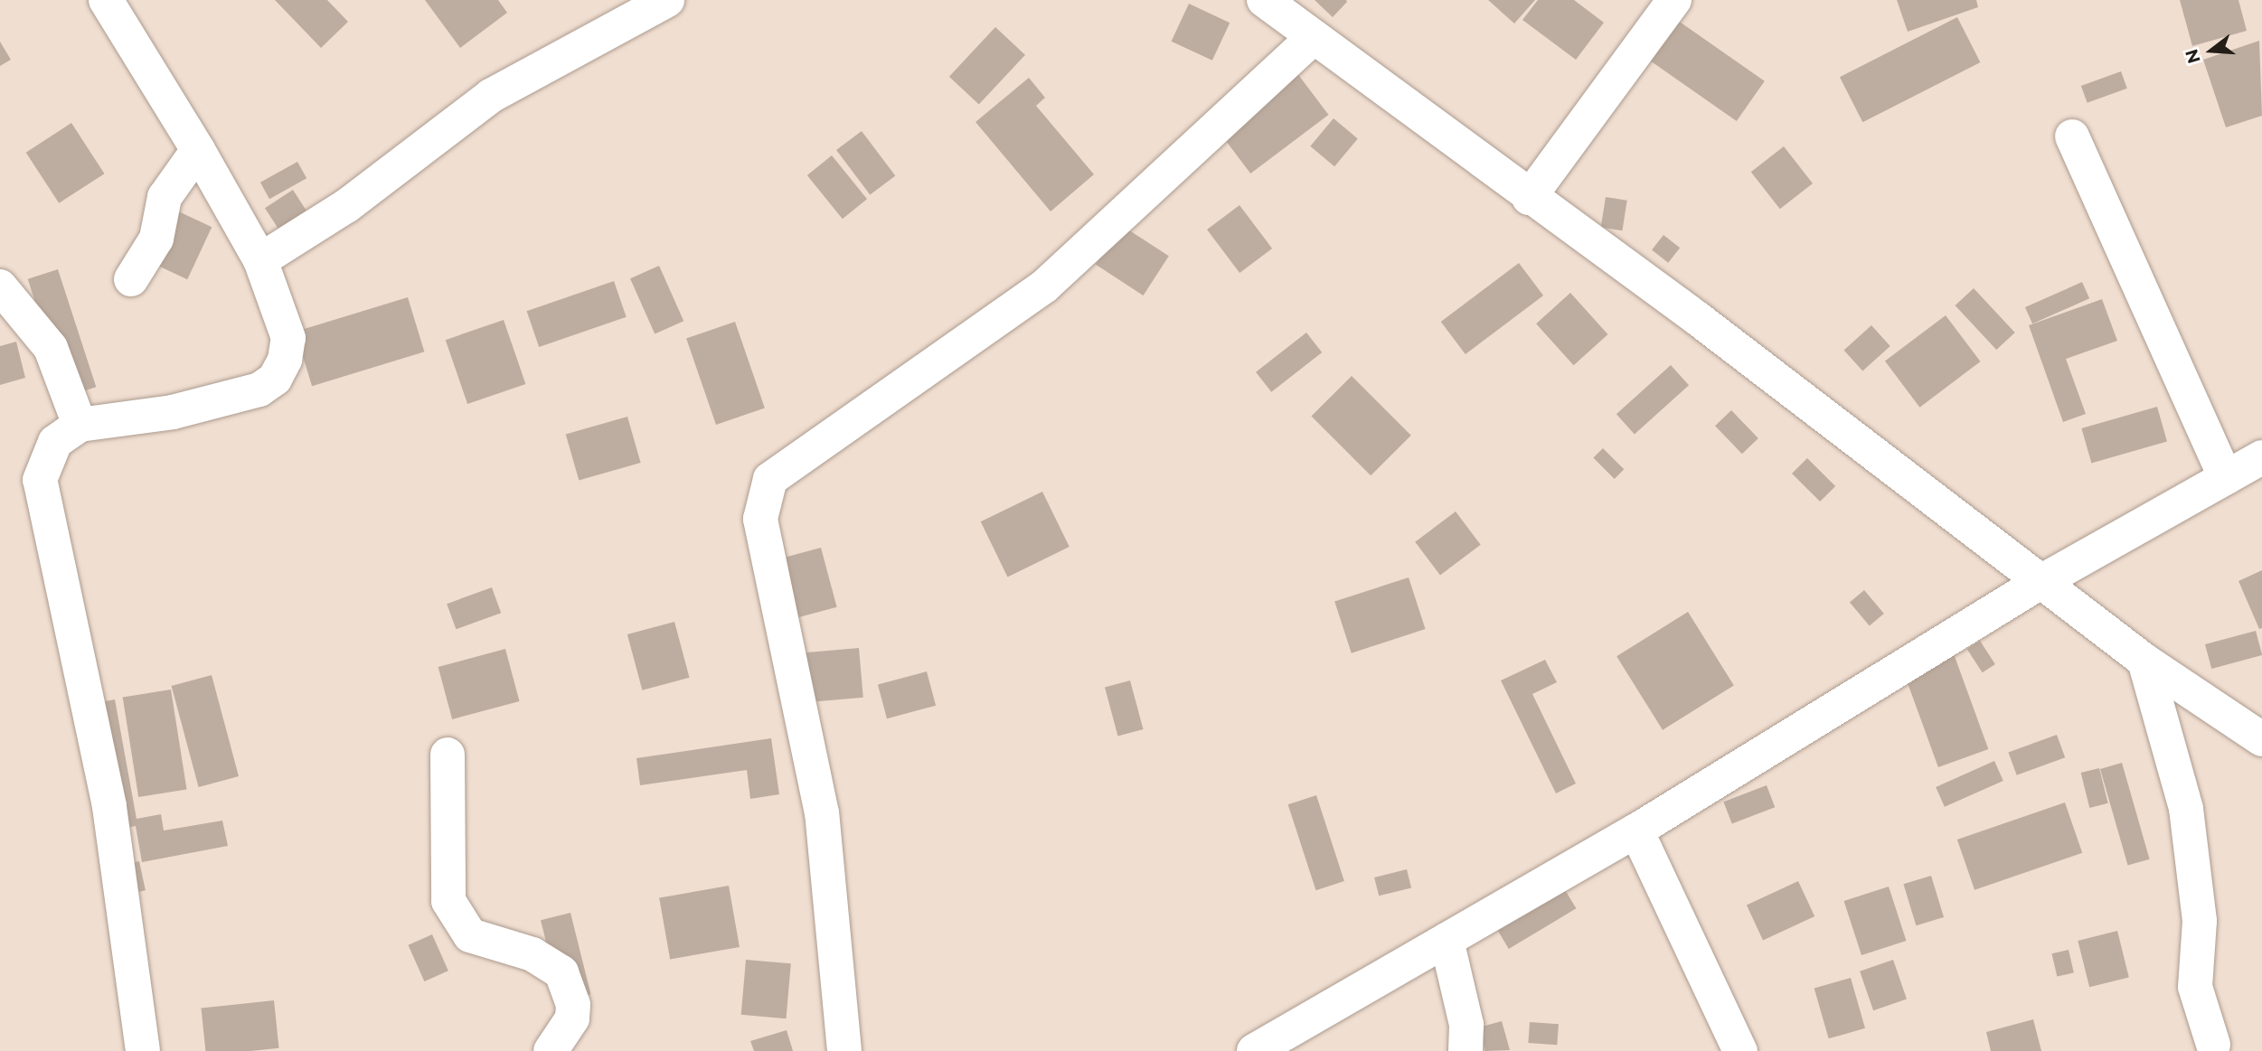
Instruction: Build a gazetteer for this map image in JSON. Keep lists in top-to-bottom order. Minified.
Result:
{"north":"left"}
